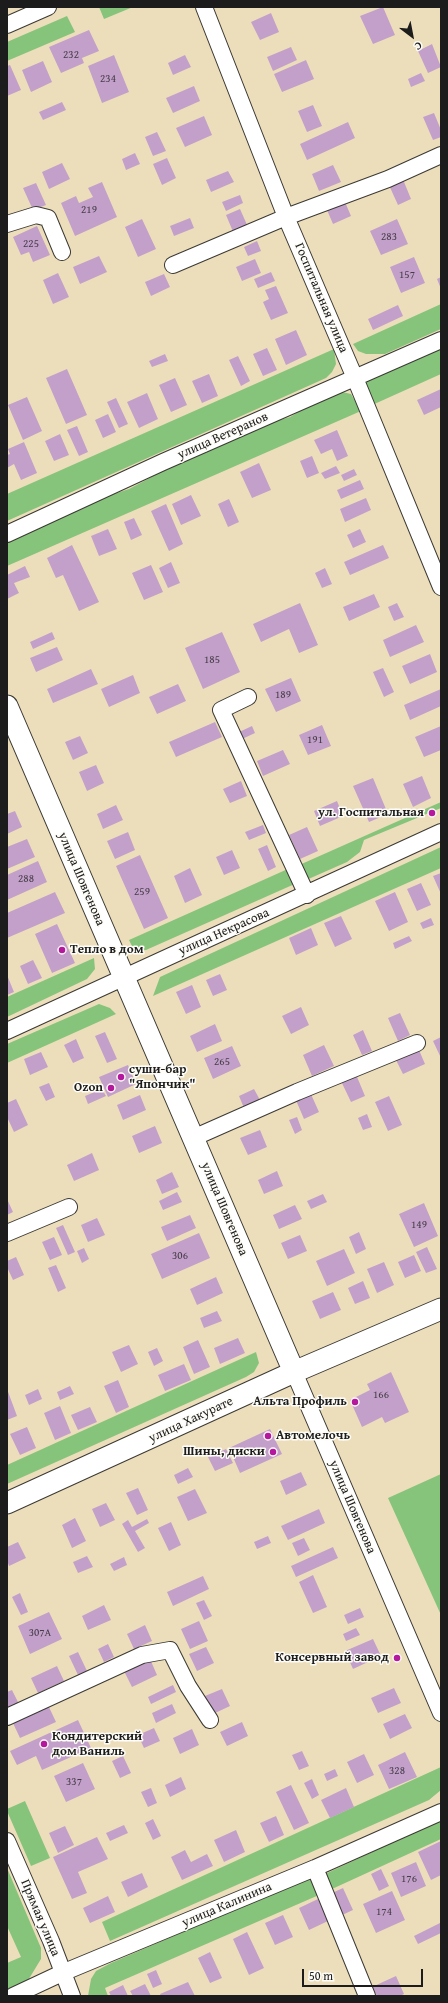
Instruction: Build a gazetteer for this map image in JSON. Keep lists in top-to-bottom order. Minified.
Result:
{"streets":{"main road":["улица Шовгенова","улица Хакурате"],"street":["Госпитальная улица","улица Ветеранов","улица Некрасова","улица Калинина","Прямая улица"]},"crossings":[["Госпитальная улица","улица Ветеранов"],["улица Шовгенова","улица Некрасова"],["улица Шовгенова","улица Хакурате"],["улица Калинина","Прямая улица"]],"places":["ул. Госпитальная","Тепло в дом","суши-бар \"Япончик\"","Ozon","Альта Профиль","Автомелочь","Шины, диски","Консервный завод","Кондитерский дом Ваниль"],"house_numbers":["232","234","219","283","225","157","185","189","191","288","259","265","149","306","166","307А","328","337","176","174"],"scale_bar":"50 m","north":"bottom right"}
